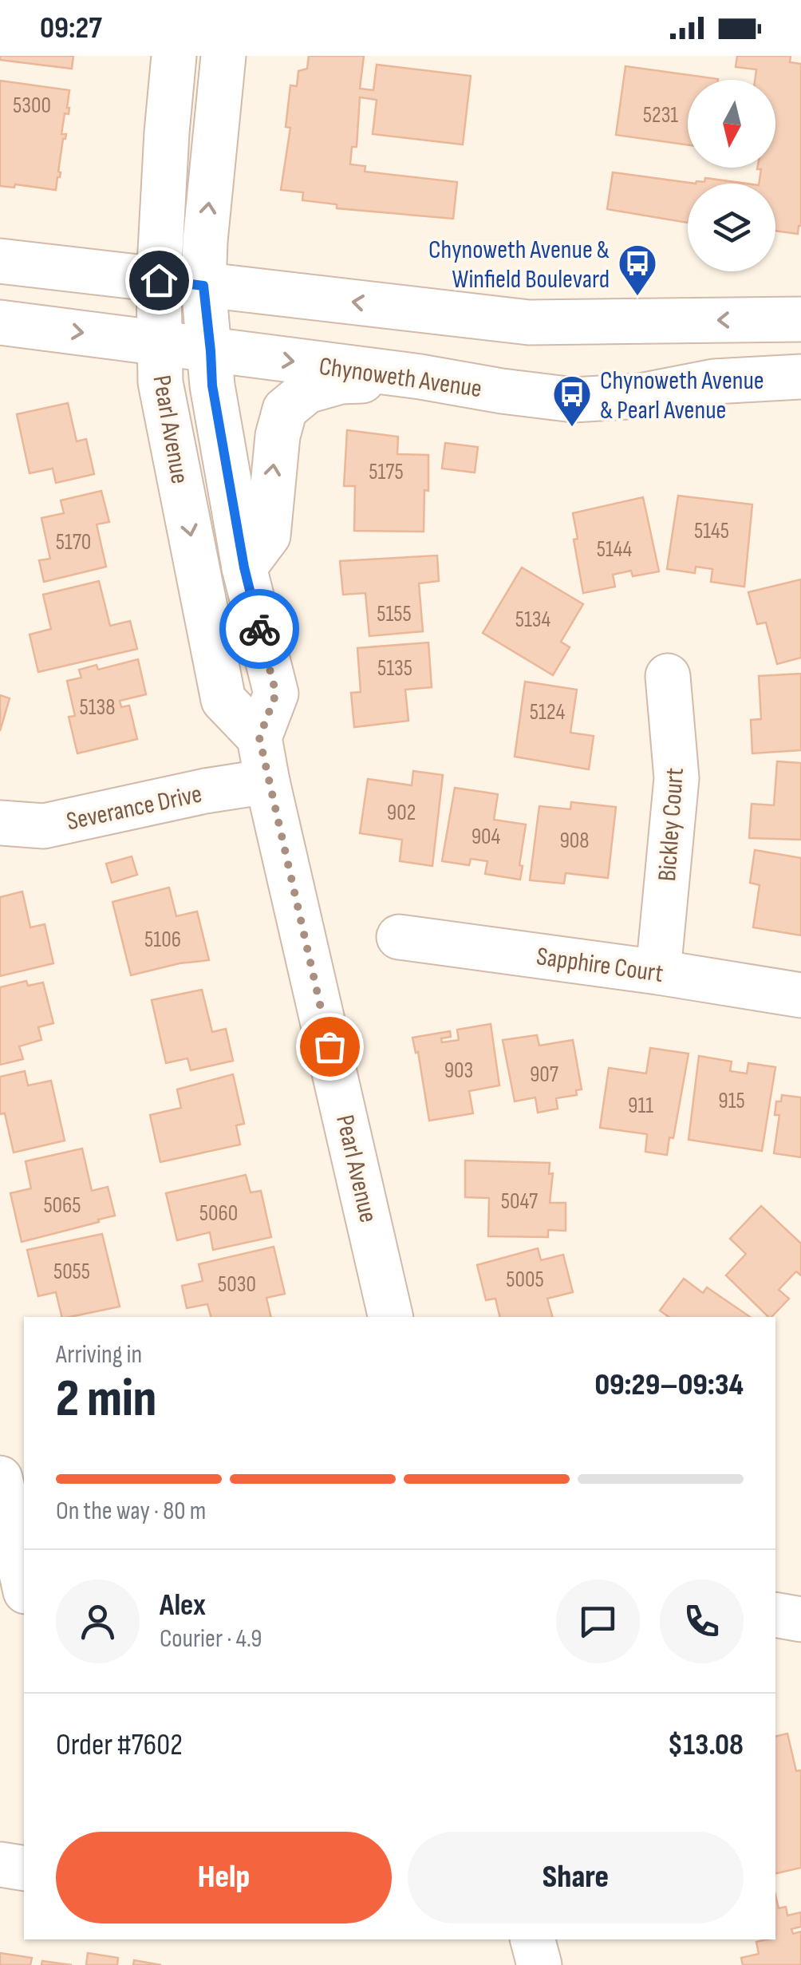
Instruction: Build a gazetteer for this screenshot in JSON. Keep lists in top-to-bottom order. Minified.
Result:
{"streets":{"street":["Chynoweth Avenue","Pearl Avenue","Severance Drive","Bickley Court","Sapphire Court"]},"crossings":[["Chynoweth Avenue","Pearl Avenue"],["Pearl Avenue","Severance Drive"],["Bickley Court","Sapphire Court"]],"places":{"bus stop":["Chynoweth Avenue & Winfield Boulevard","Chynoweth Avenue & Pearl Avenue"]},"house_numbers":["5300","5231","5175","5145","5170","5144","5155","5134","5135","5138","5124","902","904","908","5106","903","907","915","911","5047","5065","5060","5055","5005","5030"],"north":"bottom","page":{"status":"09:27","heading":["2 min","Arriving in","09:29–09:34"],"panel":["Alex","Courier · 4.9","Order #7602","$13.08"],"bar":"On the way · 80 m","buttons":["Help","Share"]}}
